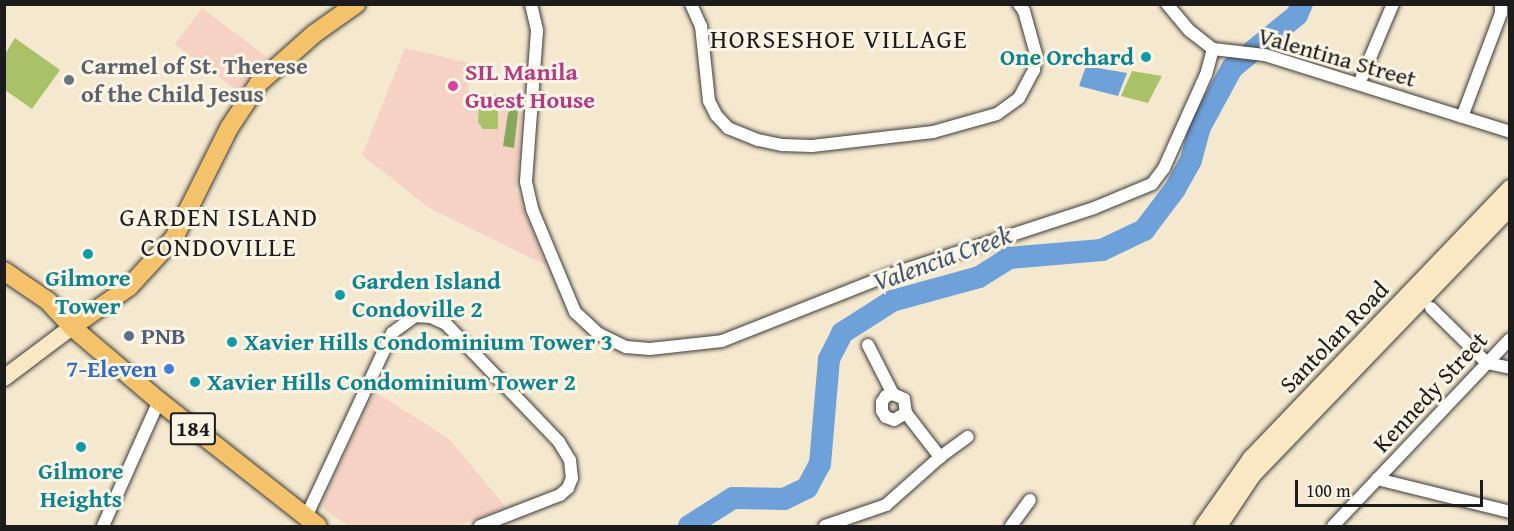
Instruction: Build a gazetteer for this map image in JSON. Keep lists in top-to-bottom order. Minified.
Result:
{"streets":{"main road":["Santolan Road","184"],"street":["Valentina Street","Kennedy Street"]},"districts":["HORSESHOE VILLAGE","GARDEN ISLAND CONDOVILLE"],"water":["Valencia Creek"],"places":["One Orchard","Carmel of St. Therese of the Child Jesus","SIL Manila Guest House","Gilmore Tower","Garden Island Condoville 2","PNB","Xavier Hills Condominium Tower 3","7-Eleven","Xavier Hills Condominium Tower 2","Gilmore Heights"],"scale_bar":"100 m"}
